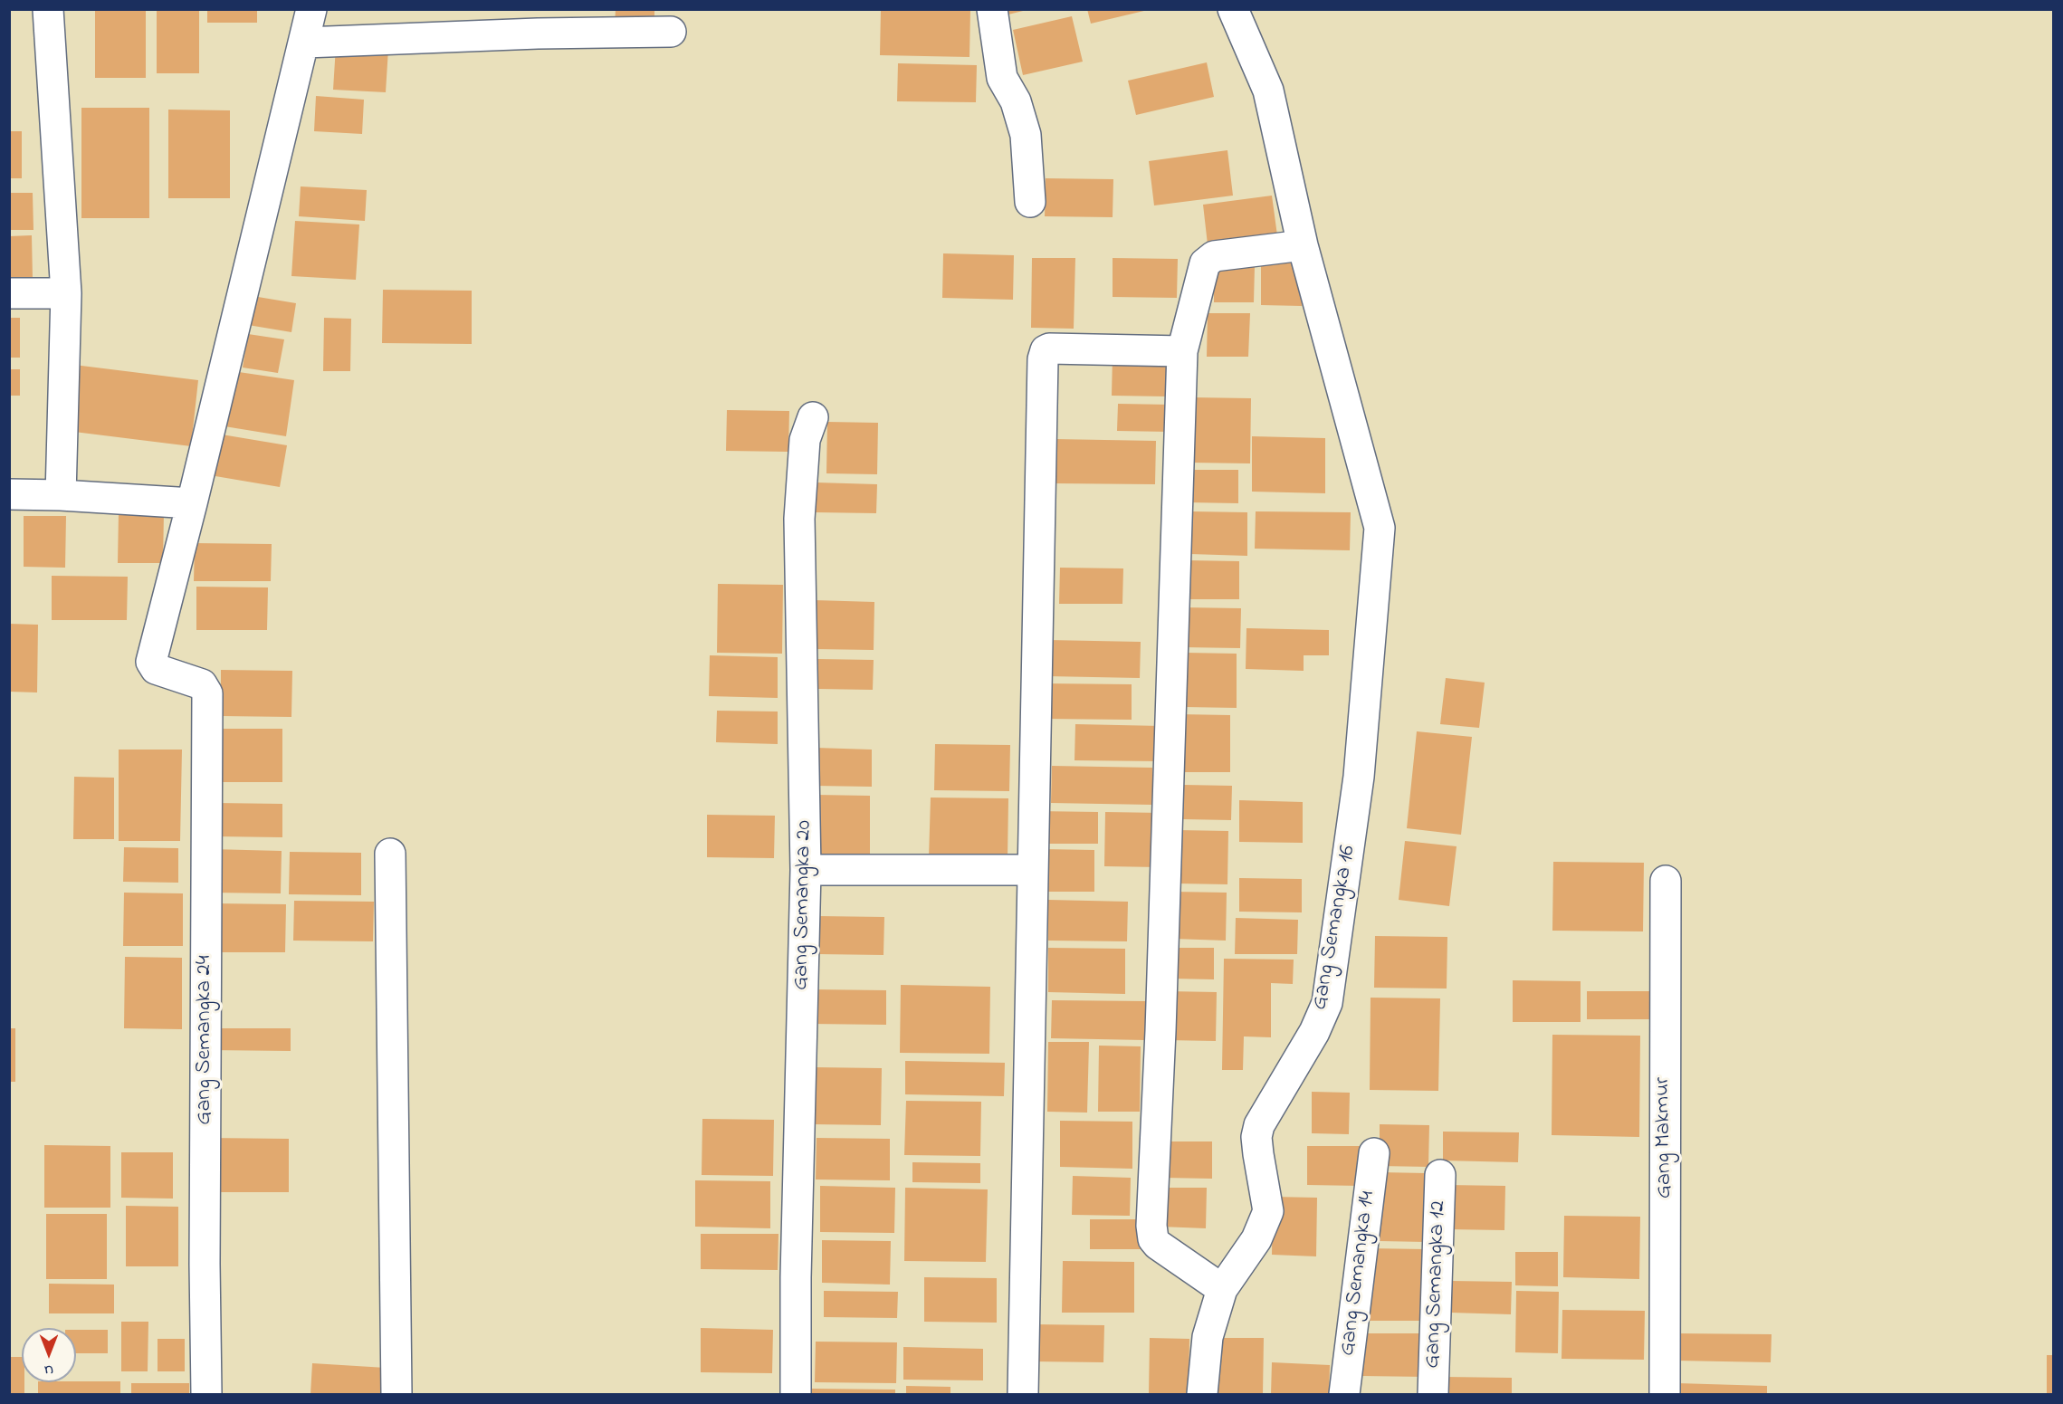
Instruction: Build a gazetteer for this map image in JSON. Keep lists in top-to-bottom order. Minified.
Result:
{"streets":{"street":["Gang Semangka 20","Gang Semangka 16","Gang Semangka 24","Gang Makmur","Gang Semangka 14","Gang Semangka 12"]},"north":"bottom"}
